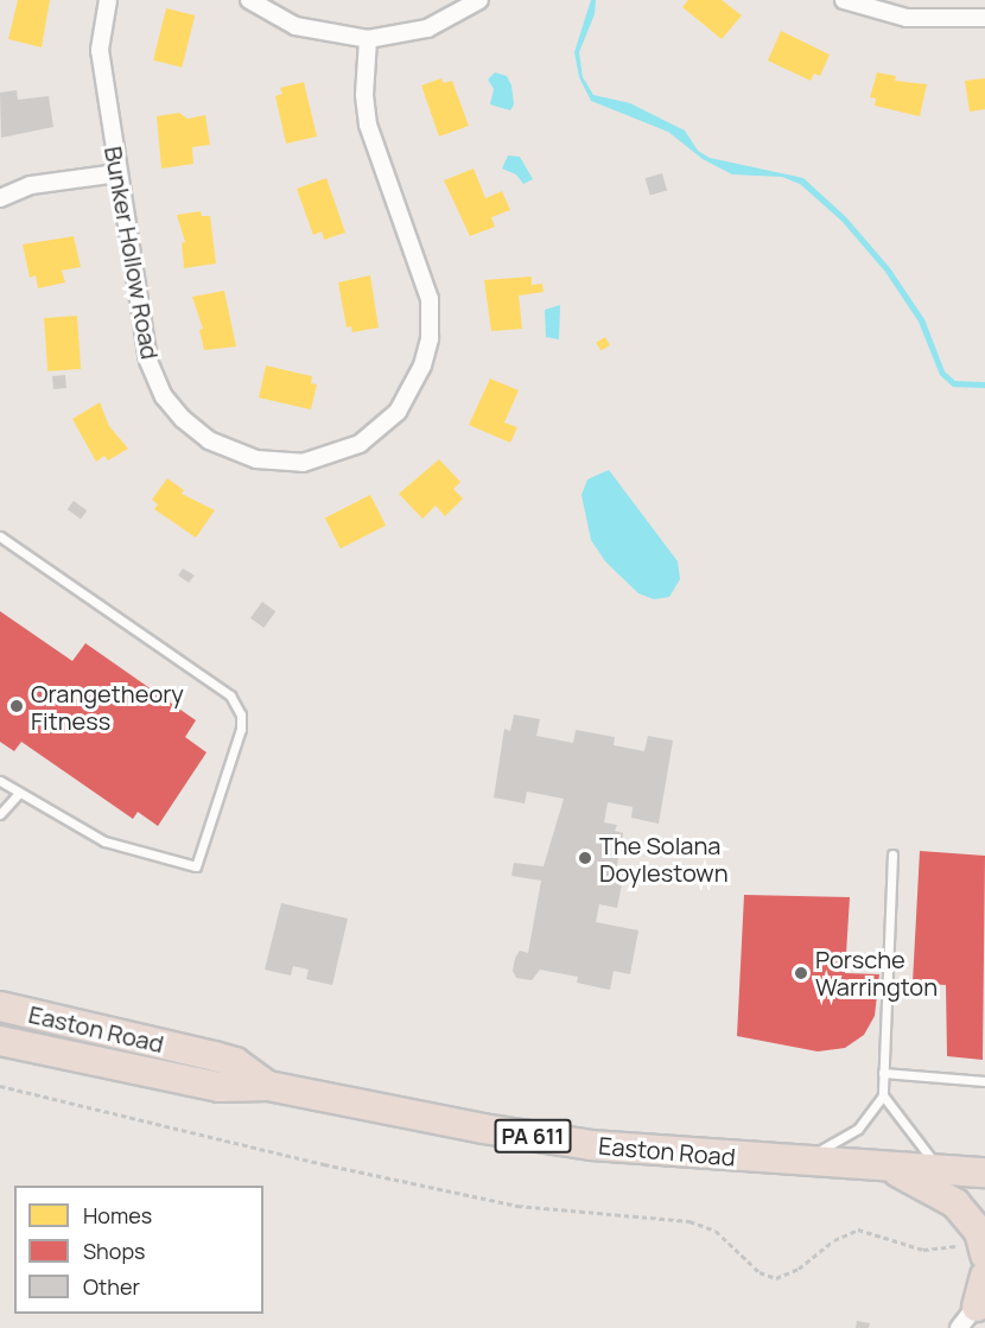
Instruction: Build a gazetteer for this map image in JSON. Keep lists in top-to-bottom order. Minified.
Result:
{"streets":{"highway":["Easton Road","PA 611"],"street":["Bunker Hollow Road"]},"places":["Orangetheory Fitness","The Solana Doylestown","Porsche Warrington"],"legend":["Homes","Shops","Other"]}
